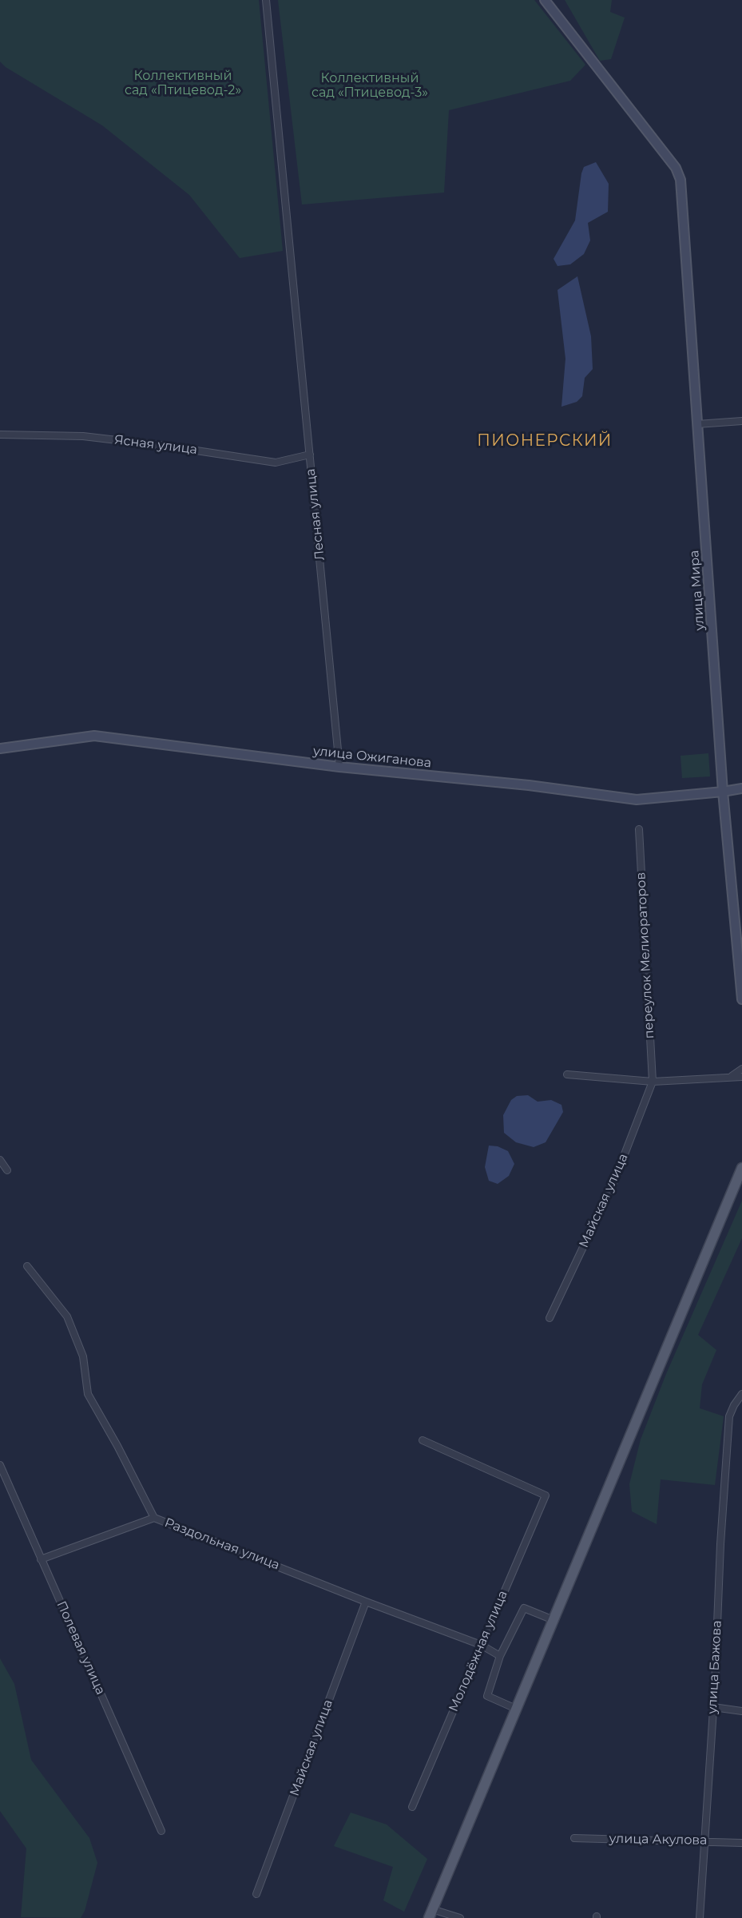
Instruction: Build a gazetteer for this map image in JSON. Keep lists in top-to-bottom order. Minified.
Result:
{"streets":{"street":["Ясная улица","Лесная улица","улица Мира","улица Ожиганова","переулок Мелиораторов","Майская улица","Раздольная улица","Полевая улица","Молодёжная улица","улица Бажова","улица Акулова"]},"crossings":[["Ясная улица","Лесная улица"],["Лесная улица","улица Ожиганова"],["улица Мира","улица Ожиганова"],["переулок Мелиораторов","Майская улица"],["Майская улица","Раздольная улица"],["Раздольная улица","Молодёжная улица"],["улица Бажова","улица Акулова"]],"districts":["ПИОНЕРСКИЙ"],"parks":["Коллективный сад «Птицевод-2»","Коллективный сад «Птицевод-3»"]}
